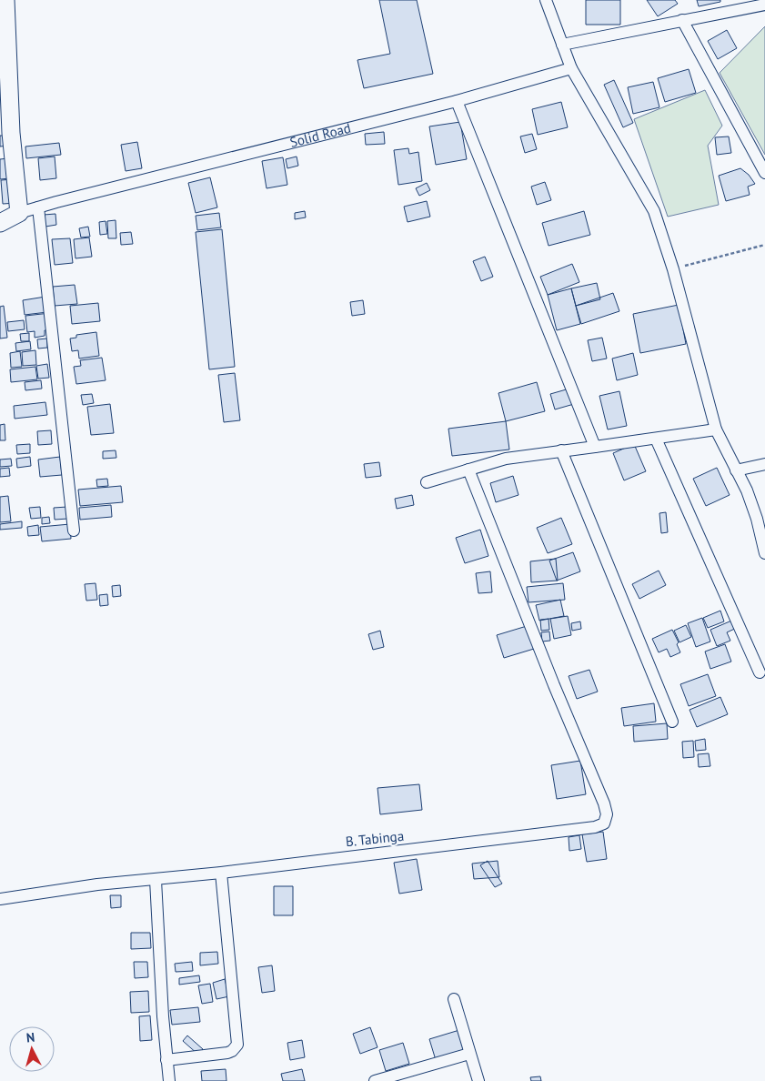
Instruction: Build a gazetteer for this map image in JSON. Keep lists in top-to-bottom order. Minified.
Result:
{"streets":{"street":["Solid Road","B. Tabinga"]},"north":"top"}
